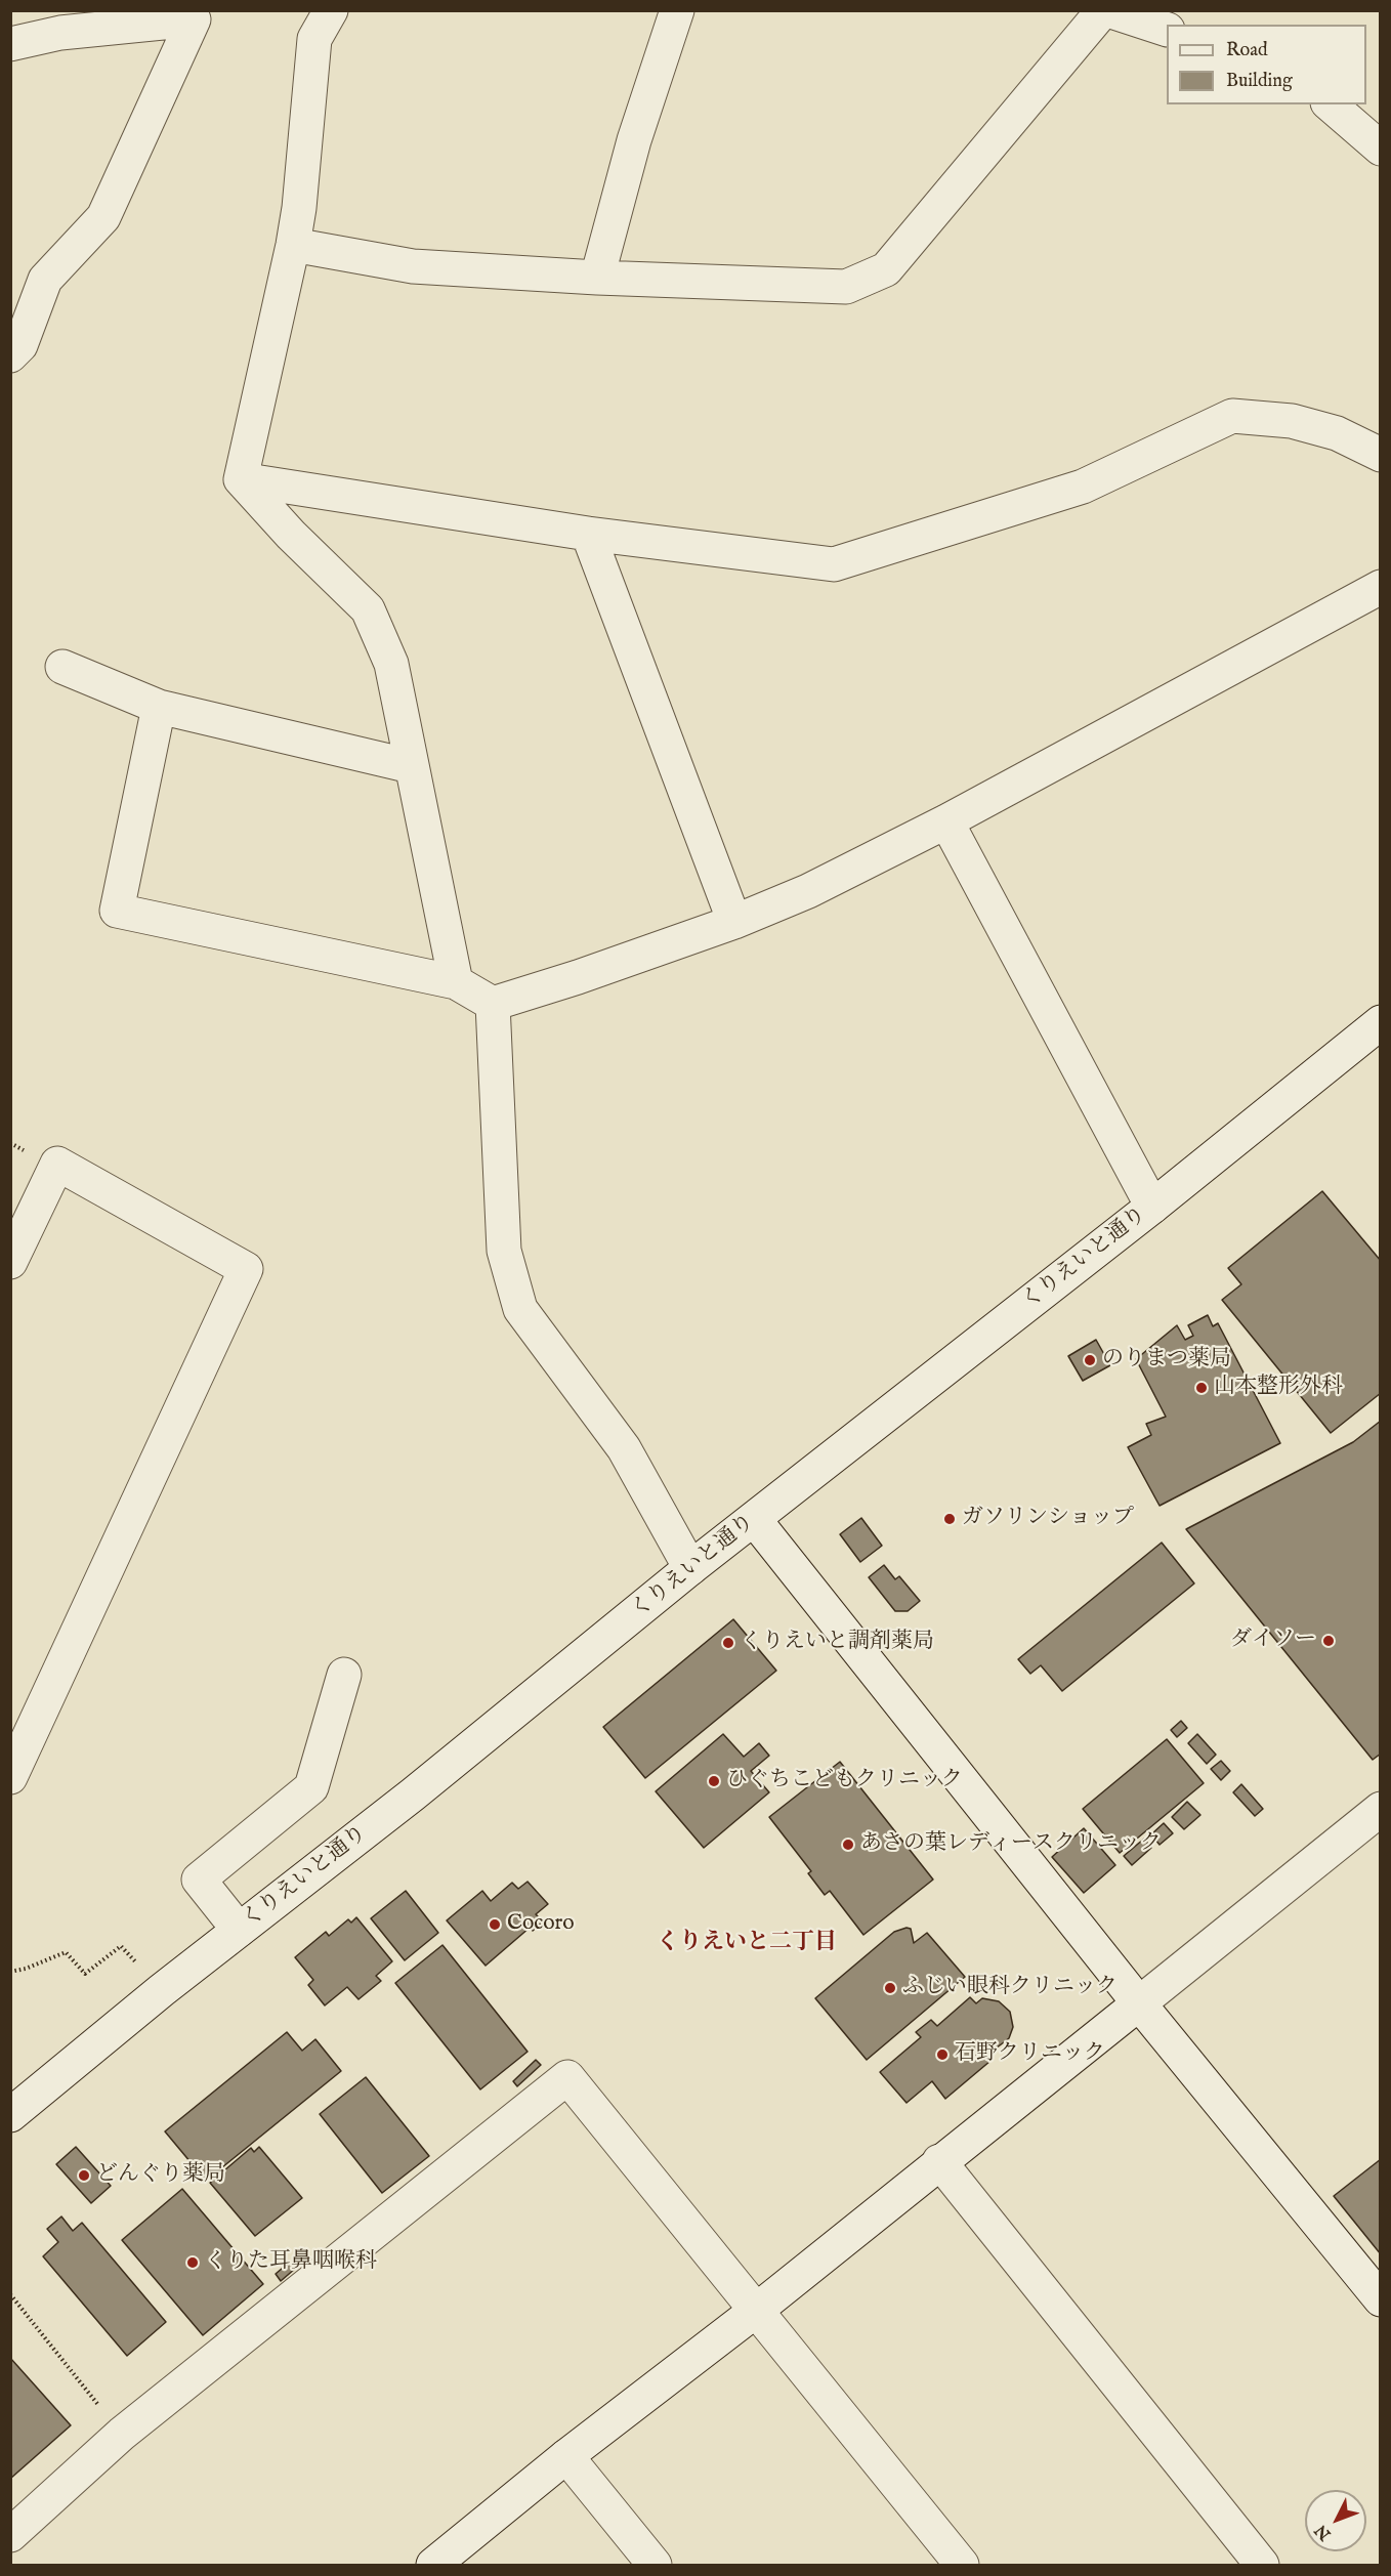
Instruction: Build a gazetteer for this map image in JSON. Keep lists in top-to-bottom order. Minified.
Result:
{"streets":{"street":["くりえいと通り"]},"districts":["くりえいと二丁目"],"places":["のりまつ薬局","山本整形外科","ガソリンショップ","ダイソー","くりえいと調剤薬局","ひぐちこどもクリニック","あさの葉レディースクリニック","Cocoro","ふじい眼科クリニック","石野クリニック","どんぐり薬局","くりた耳鼻咽喉科"],"legend":["Road","Building"],"north":"bottom left"}
